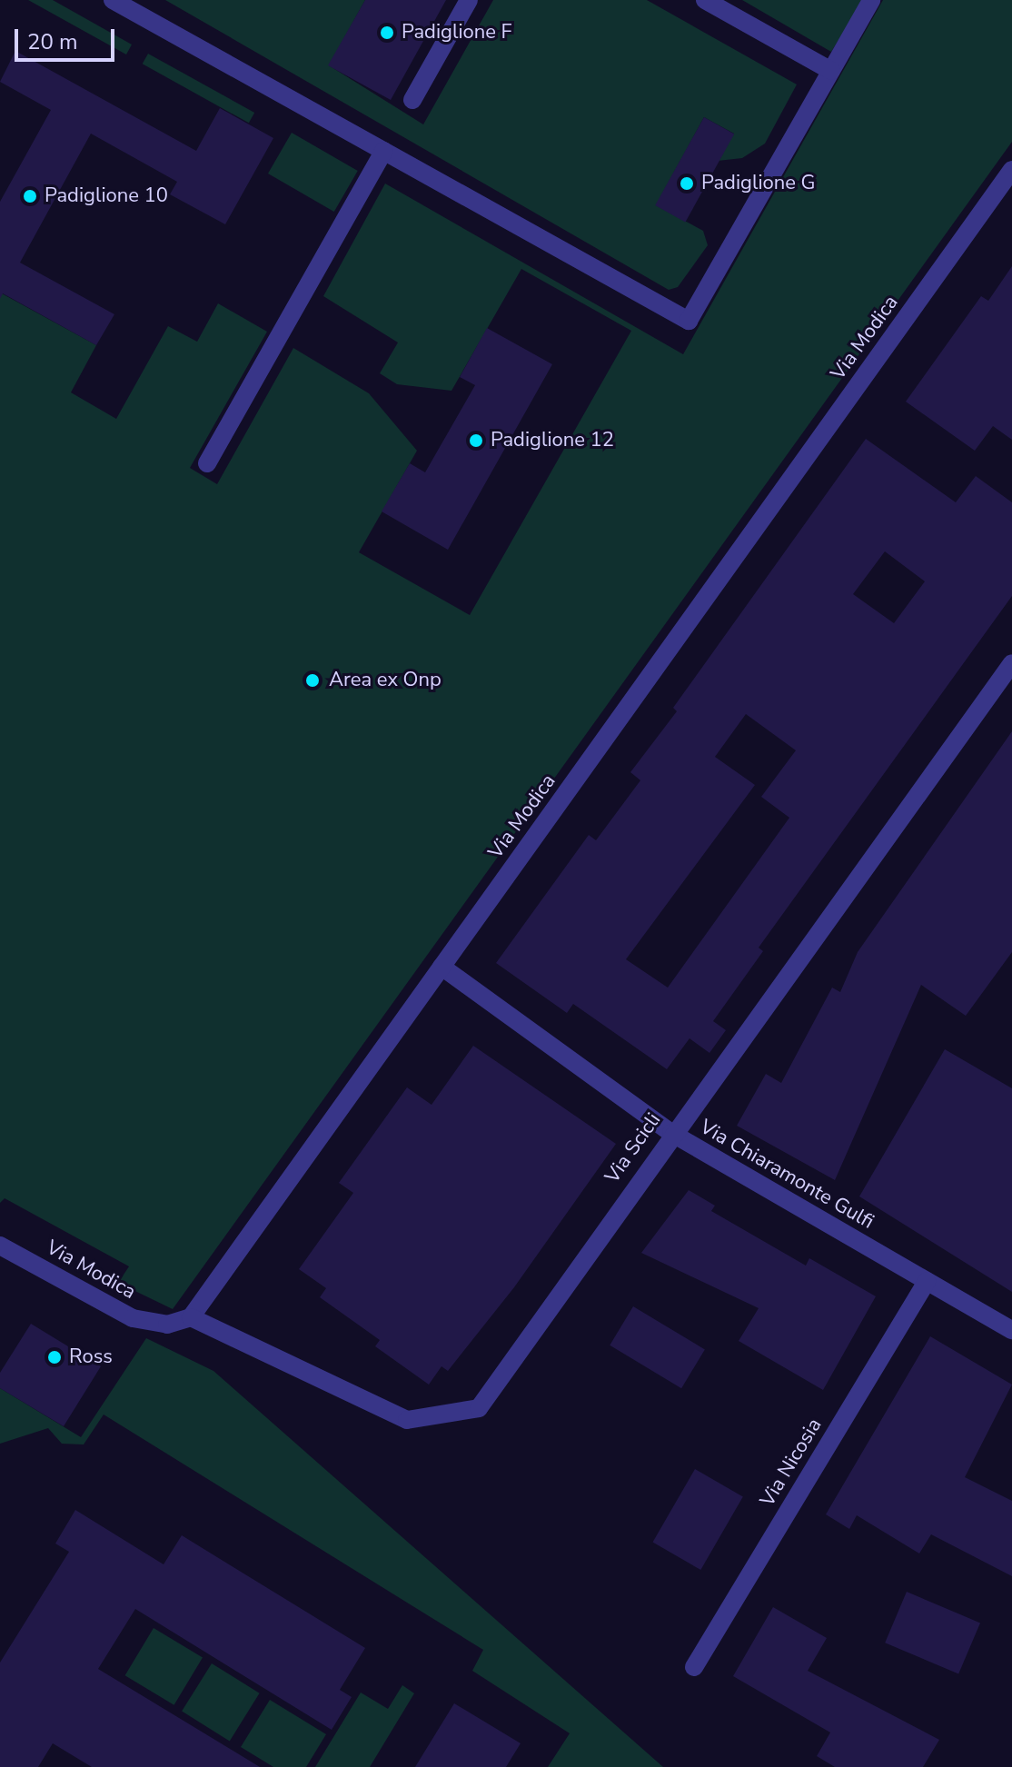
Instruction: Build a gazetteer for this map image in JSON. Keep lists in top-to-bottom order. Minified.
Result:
{"streets":{"street":["Via Modica","Via Scicli","Via Chiaramonte Gulfi","Via Nicosia"]},"crossings":[["Via Modica","Via Scicli"],["Via Modica","Via Chiaramonte Gulfi"],["Via Scicli","Via Chiaramonte Gulfi"],["Via Chiaramonte Gulfi","Via Nicosia"]],"places":["Padiglione F","Padiglione G","Padiglione 10","Padiglione 12","Area ex Onp","Ross"],"scale_bar":"20 m"}
